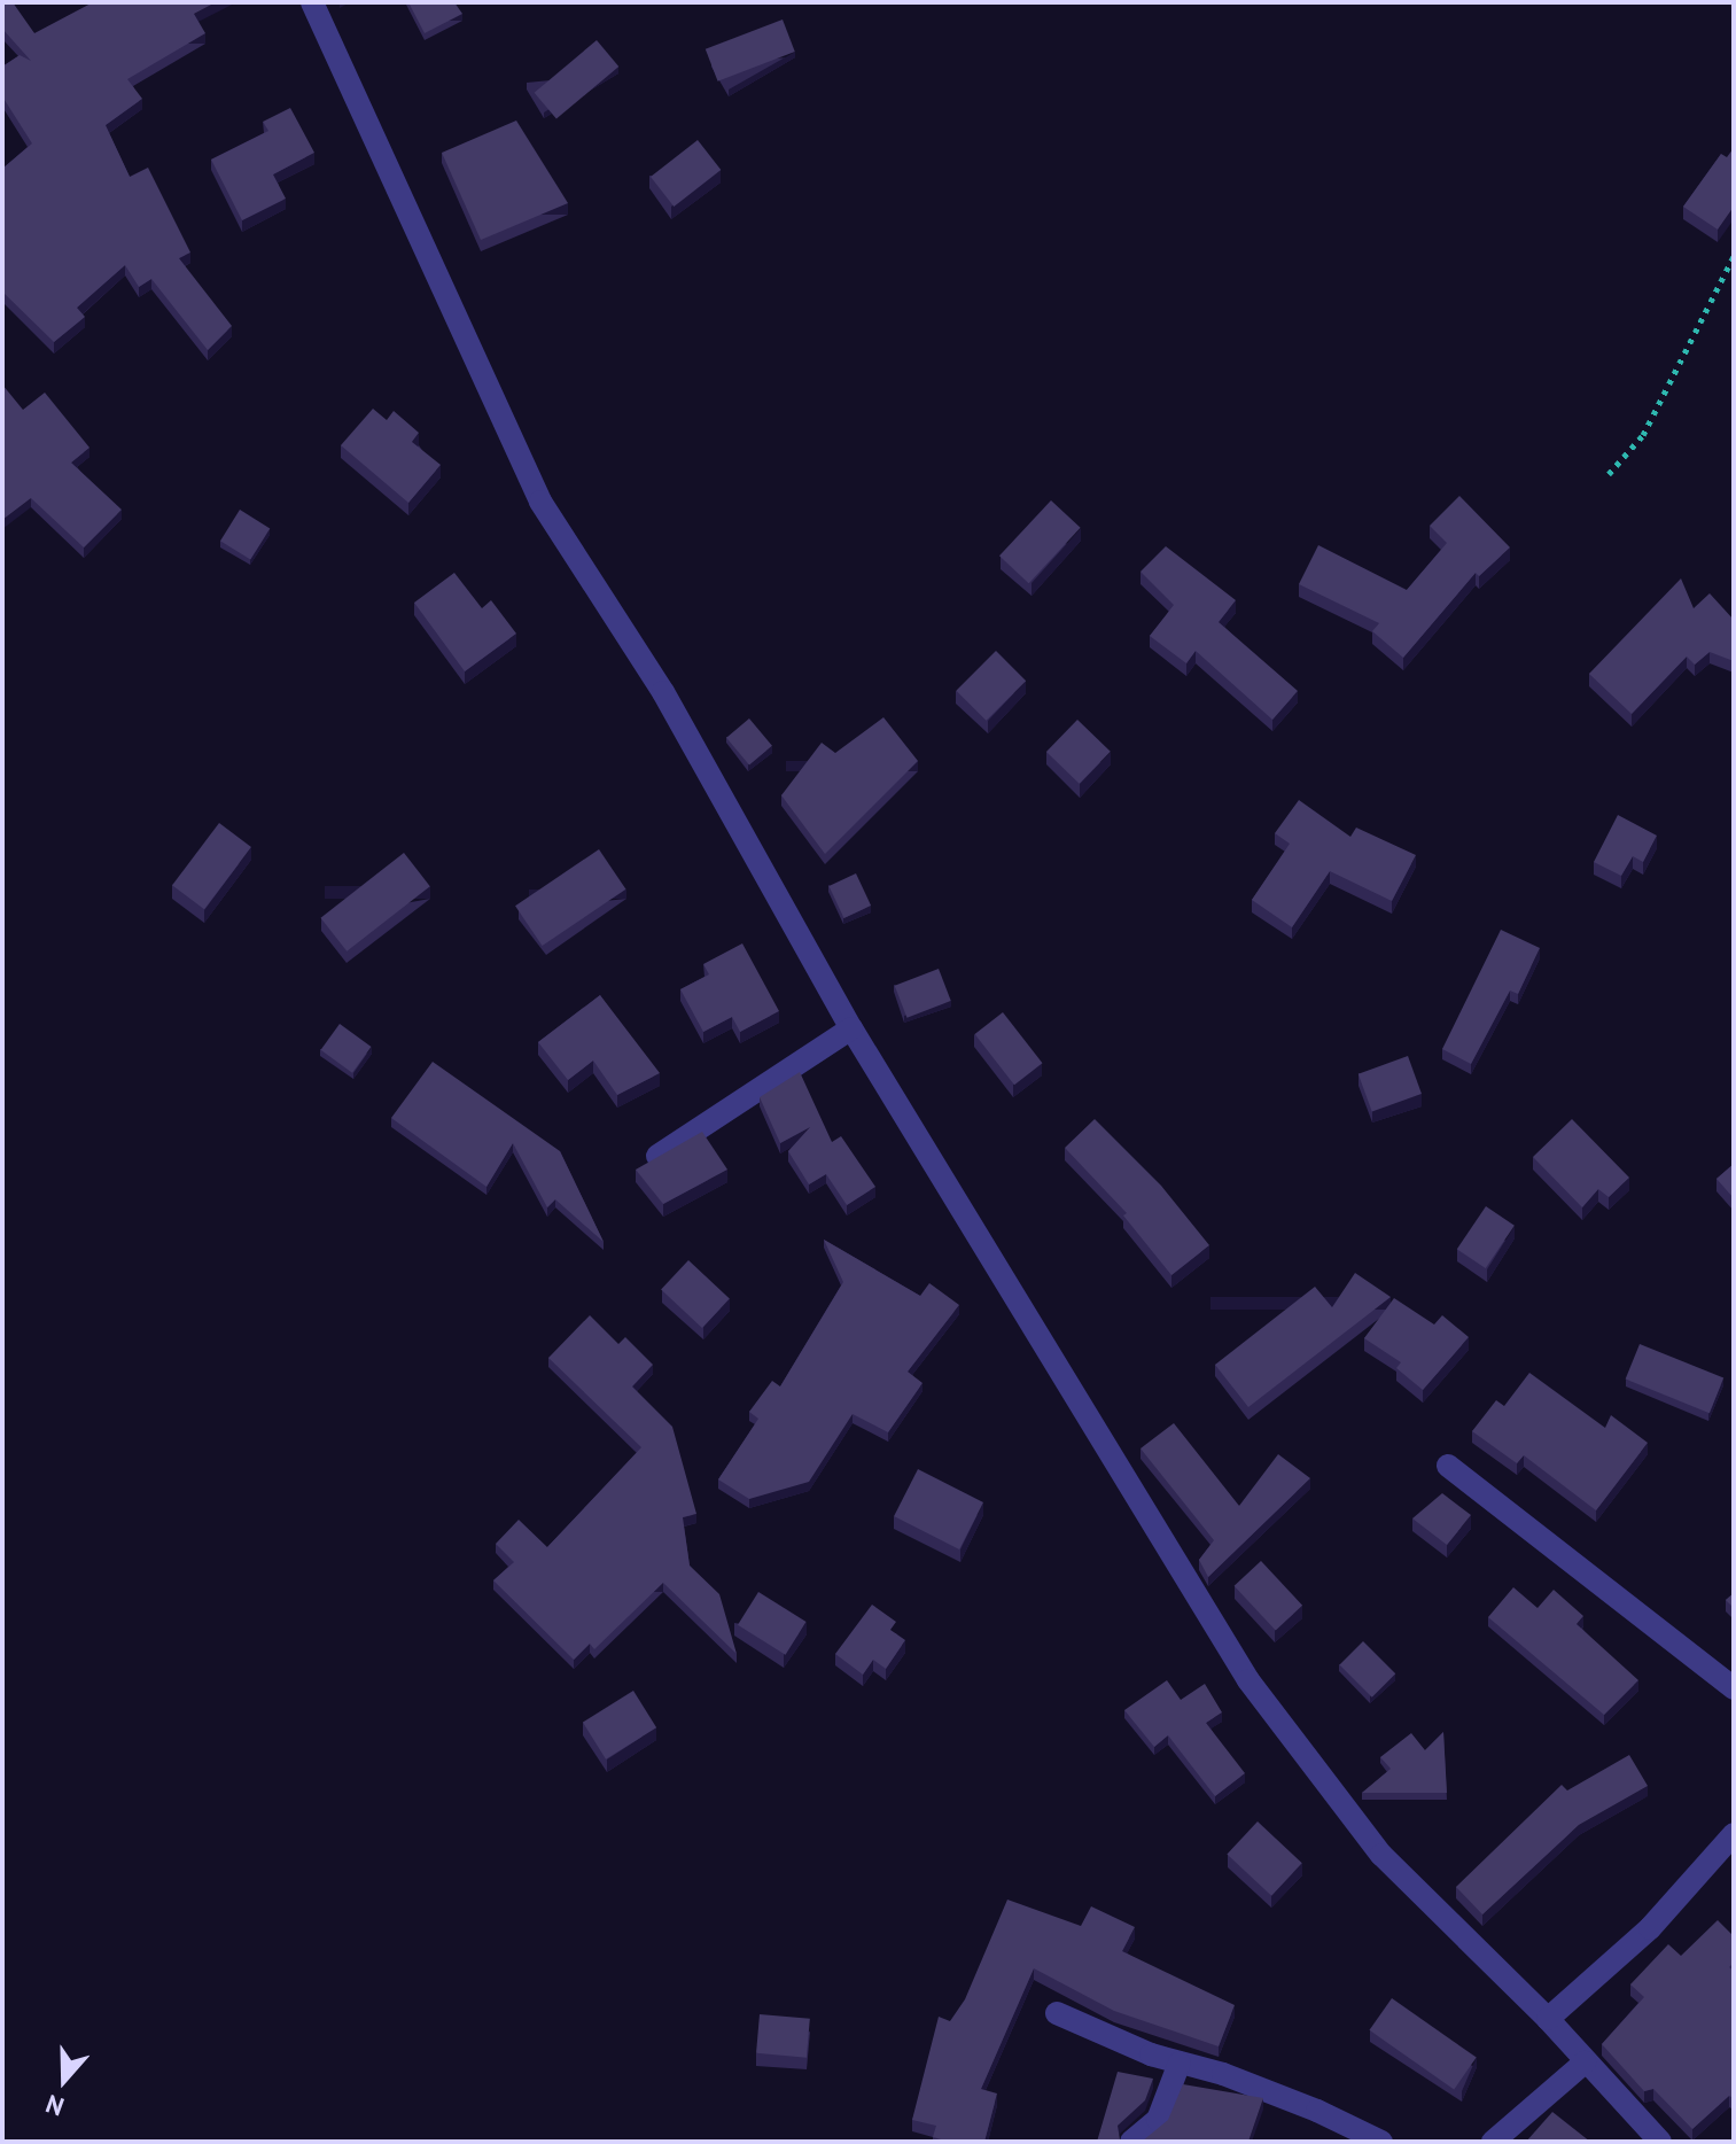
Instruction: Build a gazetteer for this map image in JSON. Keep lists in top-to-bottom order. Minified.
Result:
{"north":"bottom"}
